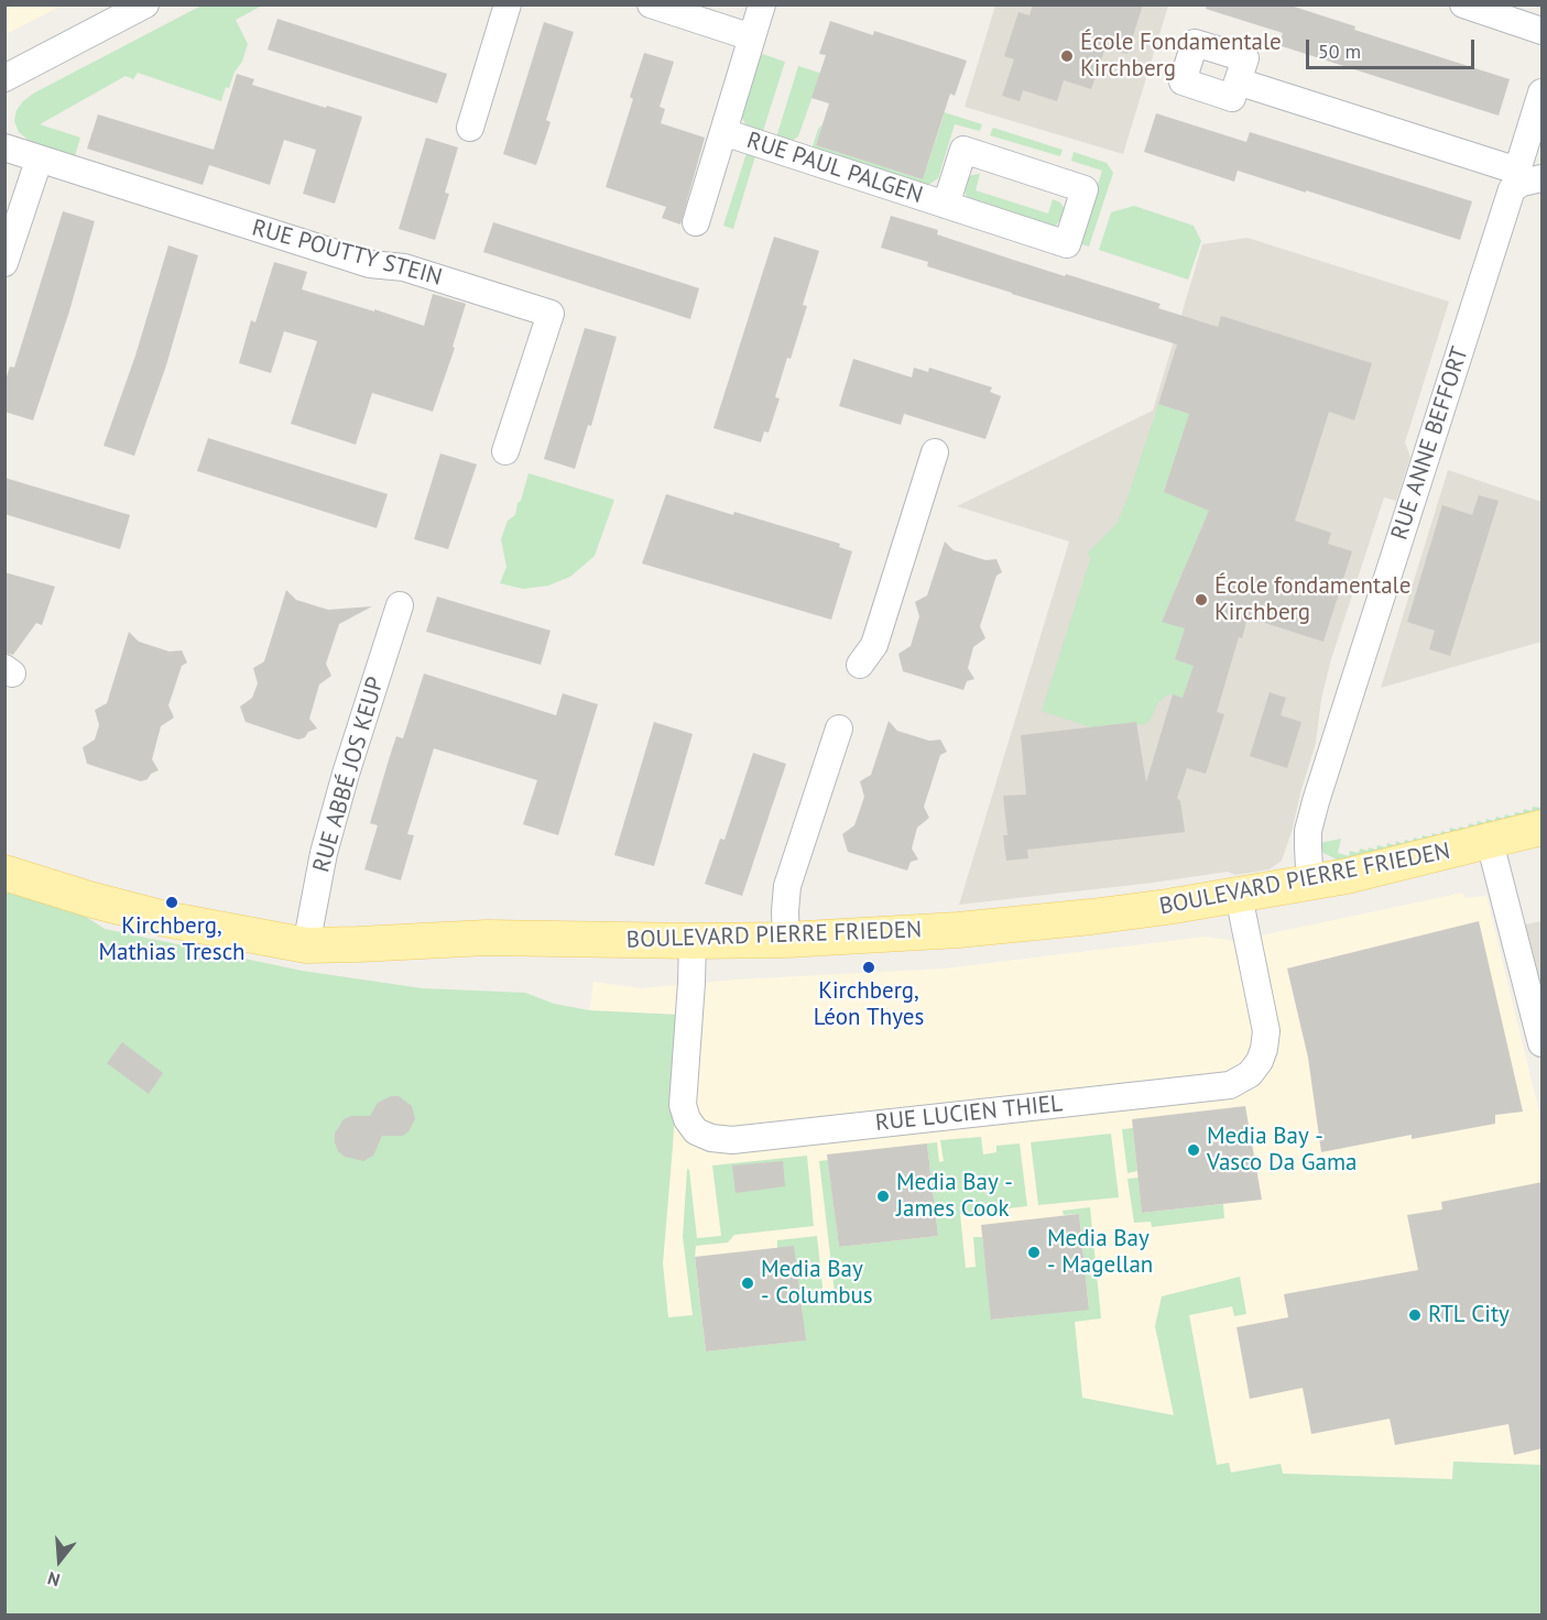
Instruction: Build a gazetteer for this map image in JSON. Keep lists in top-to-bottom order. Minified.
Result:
{"streets":{"main road":["BOULEVARD PIERRE FRIEDEN"],"street":["RUE PAUL PALGEN","RUE POUTTY STEIN","RUE ANNE BEFFORT","RUE ABBÉ JOS KEUP","RUE LUCIEN THIEL"]},"crossings":[["RUE ANNE BEFFORT","BOULEVARD PIERRE FRIEDEN"],["RUE ABBÉ JOS KEUP","BOULEVARD PIERRE FRIEDEN"],["BOULEVARD PIERRE FRIEDEN","RUE LUCIEN THIEL"]],"places":["École Fondamentale Kirchberg","École fondamentale Kirchberg","Kirchberg, Mathias Tresch","Kirchberg, Léon Thyes","Media Bay - Vasco Da Gama","Media Bay - James Cook","Media Bay - Magellan","Media Bay - Columbus","RTL City"],"scale_bar":"50 m","north":"bottom"}
